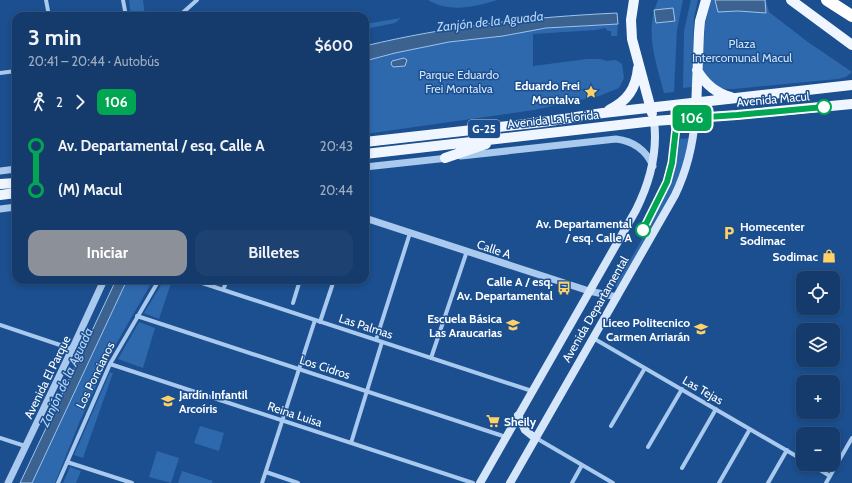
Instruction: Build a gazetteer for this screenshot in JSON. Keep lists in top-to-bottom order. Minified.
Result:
{"streets":{"main road":["Avenida Macul","Avenida La Florida","G-25","Avenida Departamental"],"street":["Calle A","Las Palmas","Los Cidros","Los Poncianos","Avenida El Parque","Las Tejas","Reina Luisa"]},"crossings":[["Avenida Macul","Avenida La Florida"],["Avenida Macul","Avenida Departamental"],["Avenida La Florida","Avenida Departamental"],["Calle A","Avenida Departamental"],["Avenida Departamental","Las Palmas"],["Avenida Departamental","Los Cidros"],["Avenida Departamental","Las Tejas"],["Los Cidros","Los Poncianos"],["Los Poncianos","Reina Luisa"]],"water":["Zanjón de la Aguada"],"parks":["Plaza Intercomunal Macul","Parque Eduardo Frei Montalva"],"places":{"place":["Eduardo Frei Montalva"],"other":["Av. Departamental / esq. Calle A"],"parking":["Homecenter Sodimac"],"shop":["Sodimac"],"bus stop":["Calle A / esq. Av. Departamental"],"school or university":["Escuela Básica Las Araucarias","Liceo Politecnico Carmen Arriarán","Jardín Infantil Arcoíris"],"supermarket":["Sheily"]},"lines":["bus line 106"],"page":{"on_map":"106","heading":["3 min","20:41 – 20:44 · Autobús","$600"],"legs":["2","106"],"list":[{"name":"Av. Departamental / esq. Calle A","value":"20:43"},{"name":"(M) Macul","value":"20:44"}],"buttons":["Iniciar","Billetes"],"map_buttons":["+","−"]}}
